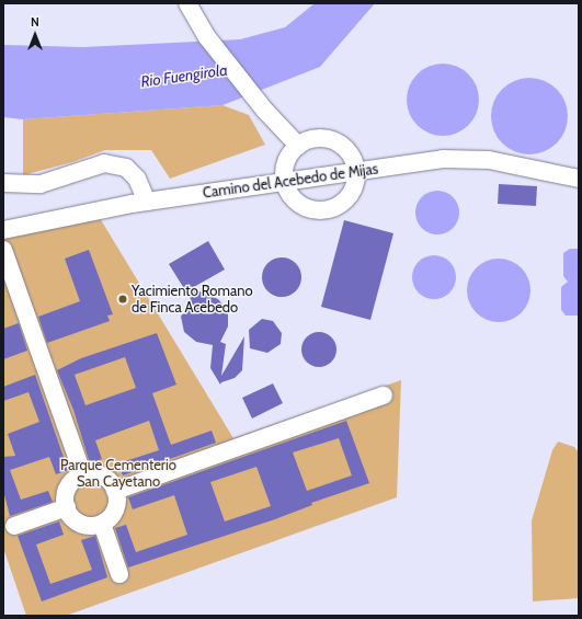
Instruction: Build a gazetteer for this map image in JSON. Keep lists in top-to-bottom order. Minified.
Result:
{"streets":{"street":["Camino del Acebedo de Mijas"]},"water":["Rio Fuengirola"],"parks":["Parque Cementerio San Cayetano"],"places":["Yacimiento Romano de Finca Acebedo"],"north":"top"}
